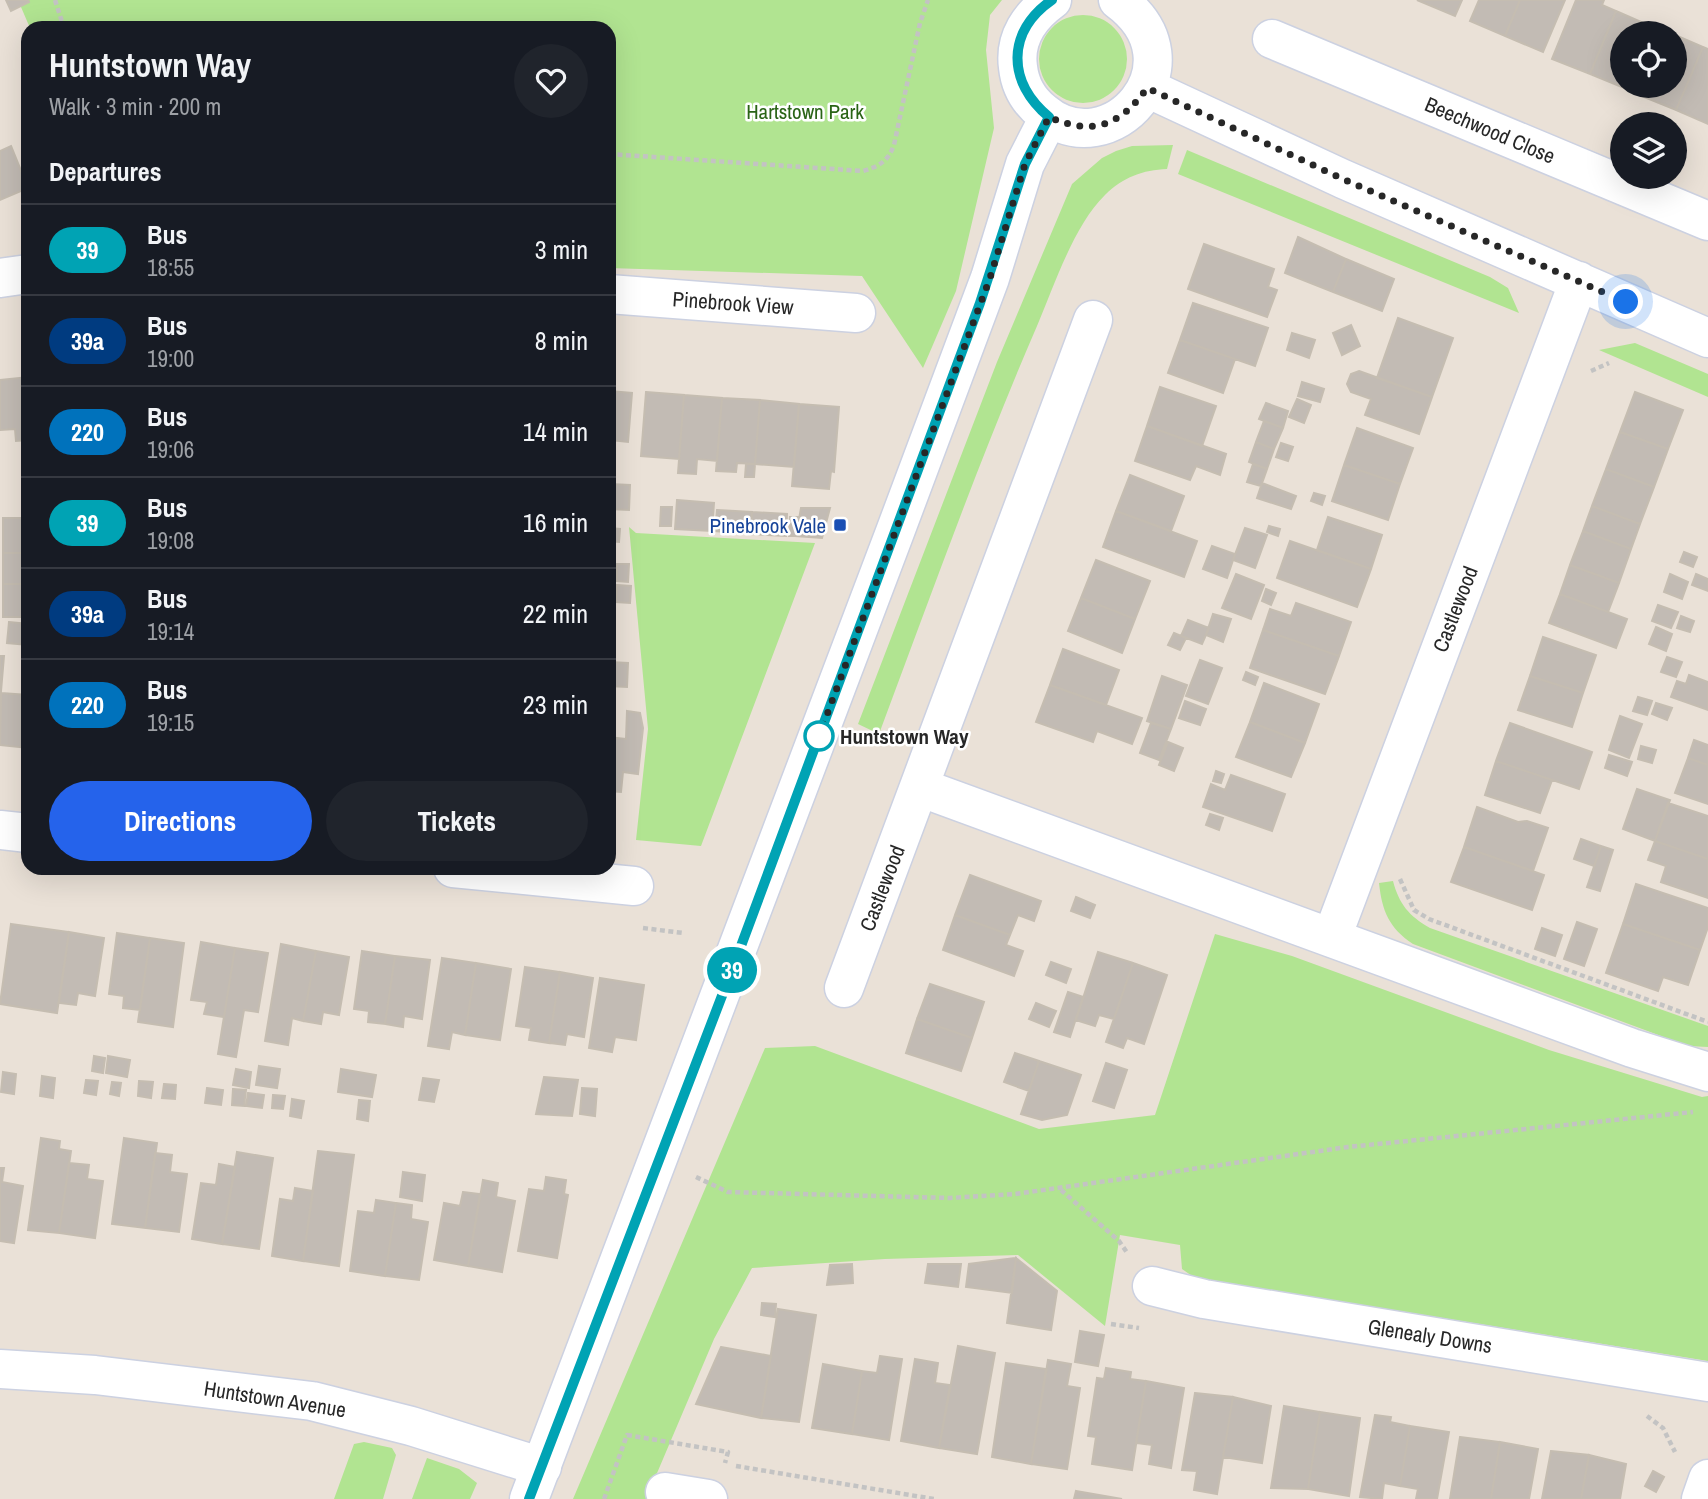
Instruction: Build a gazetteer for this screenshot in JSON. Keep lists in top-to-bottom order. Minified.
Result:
{"streets":{"street":["Beechwood Close","Pinebrook View","Castlewood","Glenealy Downs","Huntstown Avenue"]},"parks":["Hartstown Park"],"places":{"transit":["Pinebrook Vale"],"other":["Huntstown Way"]},"lines":["bus line 39"],"page":{"on_map":"39","heading":[["Huntstown Way","Walk · 3 min · 200 m"],"Departures"],"list":[{"mark":"39","name":"Bus","note":"18:55","value":"3 min"},{"mark":"39a","name":"Bus","note":"19:00","value":"8 min"},{"mark":"220","name":"Bus","note":"19:06","value":"14 min"},{"mark":"39","name":"Bus","note":"19:08","value":"16 min"},{"mark":"39a","name":"Bus","note":"19:14","value":"22 min"},{"mark":"220","name":"Bus","note":"19:15","value":"23 min"}],"buttons":["Directions","Tickets"]}}
